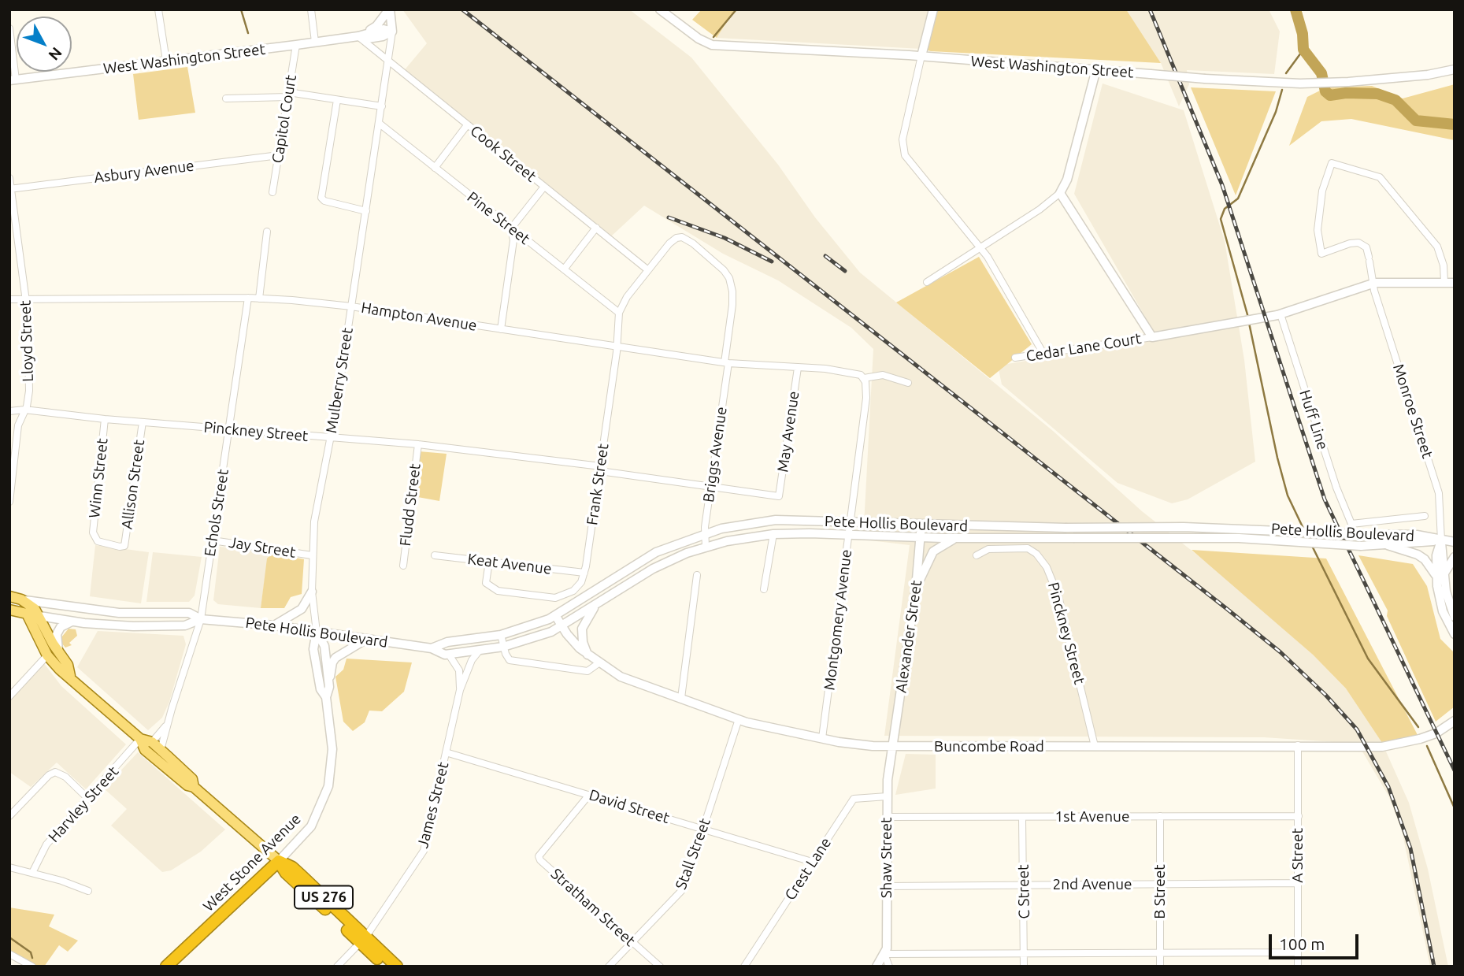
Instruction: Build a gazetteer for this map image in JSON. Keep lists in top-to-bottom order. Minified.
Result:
{"streets":{"highway":["West Stone Avenue","US 276"],"street":["West Washington Street","Capitol Court","Cook Street","Asbury Avenue","Pine Street","Hampton Avenue","Lloyd Street","Cedar Lane Court","Mulberry Street","Monroe Street","Huff Line","Pinckney Street","May Avenue","Briggs Avenue","Winn Street","Allison Street","Frank Street","Fludd Street","Echols Street","Pete Hollis Boulevard","Jay Street","Keat Avenue","Montgomery Avenue","Alexander Street","Buncombe Road","Harvley Street","James Street","David Street","1st Avenue","Stall Street","A Street","Shaw Street","Crest Lane","2nd Avenue","C Street","B Street","Stratham Street"]},"crossings":[["West Washington Street","Capitol Court"],["West Washington Street","Cook Street"],["West Washington Street","Mulberry Street"],["Capitol Court","Asbury Avenue"],["Cook Street","Mulberry Street"],["Cook Street","Briggs Avenue"],["Cook Street","Frank Street"],["Asbury Avenue","Lloyd Street"],["Pine Street","Mulberry Street"],["Pine Street","Frank Street"],["Hampton Avenue","Lloyd Street"],["Hampton Avenue","Mulberry Street"],["Hampton Avenue","May Avenue"],["Hampton Avenue","Briggs Avenue"],["Hampton Avenue","Frank Street"],["Hampton Avenue","Echols Street"],["Hampton Avenue","Montgomery Avenue"],["Lloyd Street","Pinckney Street"],["Mulberry Street","Pinckney Street"],["Mulberry Street","Pete Hollis Boulevard"],["Mulberry Street","Jay Street"],["Mulberry Street","West Stone Avenue"],["Monroe Street","Pete Hollis Boulevard"],["Pinckney Street","May Avenue"],["Pinckney Street","Briggs Avenue"],["Pinckney Street","Winn Street"],["Pinckney Street","Allison Street"],["Pinckney Street","Frank Street"],["Pinckney Street","Fludd Street"],["Pinckney Street","Echols Street"],["Pinckney Street","Buncombe Road"],["Briggs Avenue","Frank Street"],["Briggs Avenue","Pete Hollis Boulevard"],["Winn Street","Allison Street"],["Frank Street","Keat Avenue"],["Echols Street","Pete Hollis Boulevard"],["Echols Street","Jay Street"],["Pete Hollis Boulevard","Montgomery Avenue"],["Pete Hollis Boulevard","Alexander Street"],["Pete Hollis Boulevard","Buncombe Road"],["Pete Hollis Boulevard","James Street"],["Pete Hollis Boulevard","West Stone Avenue"],["Montgomery Avenue","Buncombe Road"],["Alexander Street","Buncombe Road"],["Alexander Street","Shaw Street"],["Buncombe Road","Stall Street"],["Buncombe Road","A Street"],["Buncombe Road","Shaw Street"],["James Street","David Street"],["James Street","US 276"],["David Street","Stall Street"],["David Street","Crest Lane"],["David Street","Stratham Street"],["1st Avenue","A Street"],["1st Avenue","Shaw Street"],["1st Avenue","C Street"],["1st Avenue","B Street"],["Stall Street","Stratham Street"],["A Street","2nd Avenue"],["Shaw Street","Crest Lane"],["Shaw Street","2nd Avenue"],["West Stone Avenue","US 276"],["2nd Avenue","C Street"],["2nd Avenue","B Street"]],"scale_bar":"100 m","north":"bottom right"}
